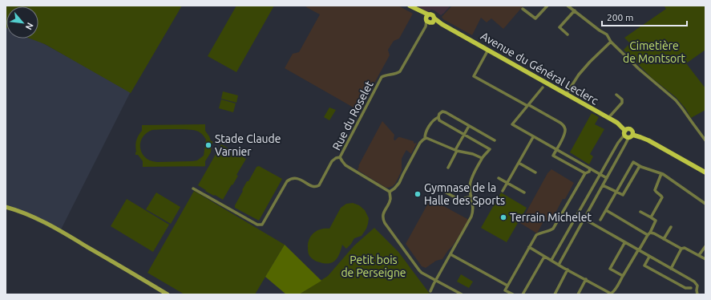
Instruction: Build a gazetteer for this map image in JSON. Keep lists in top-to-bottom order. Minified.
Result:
{"streets":{"main road":["Avenue du Général Leclerc"],"street":["Rue du Roselet"]},"crossings":[["Avenue du Général Leclerc","Rue du Roselet"]],"parks":["Cimetière de Montsort","Petit bois de Perseigne"],"places":["Stade Claude Varnier","Gymnase de la Halle des Sports","Terrain Michelet"],"scale_bar":"200 m","north":"bottom right"}
